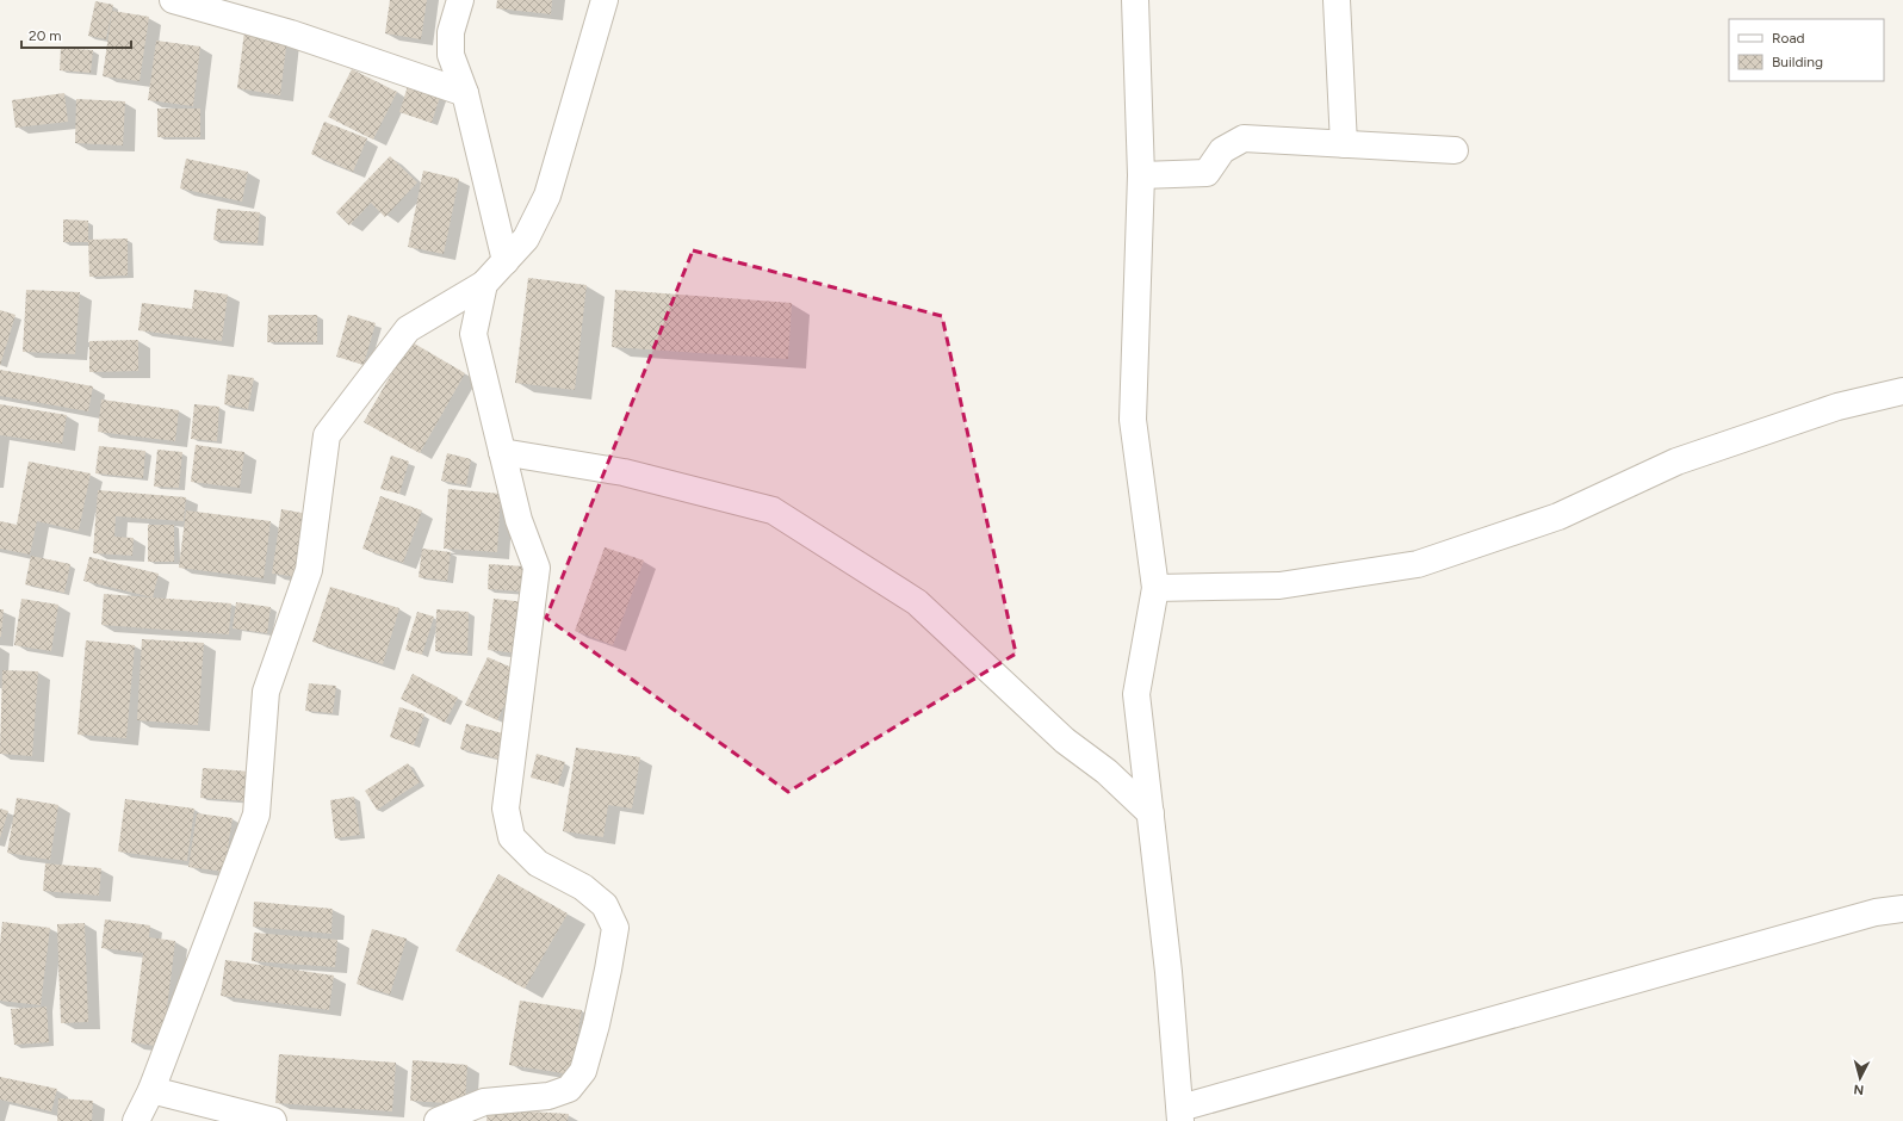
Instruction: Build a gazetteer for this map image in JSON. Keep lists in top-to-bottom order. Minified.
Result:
{"legend":["Road","Building"],"scale_bar":"20 m","north":"bottom"}
